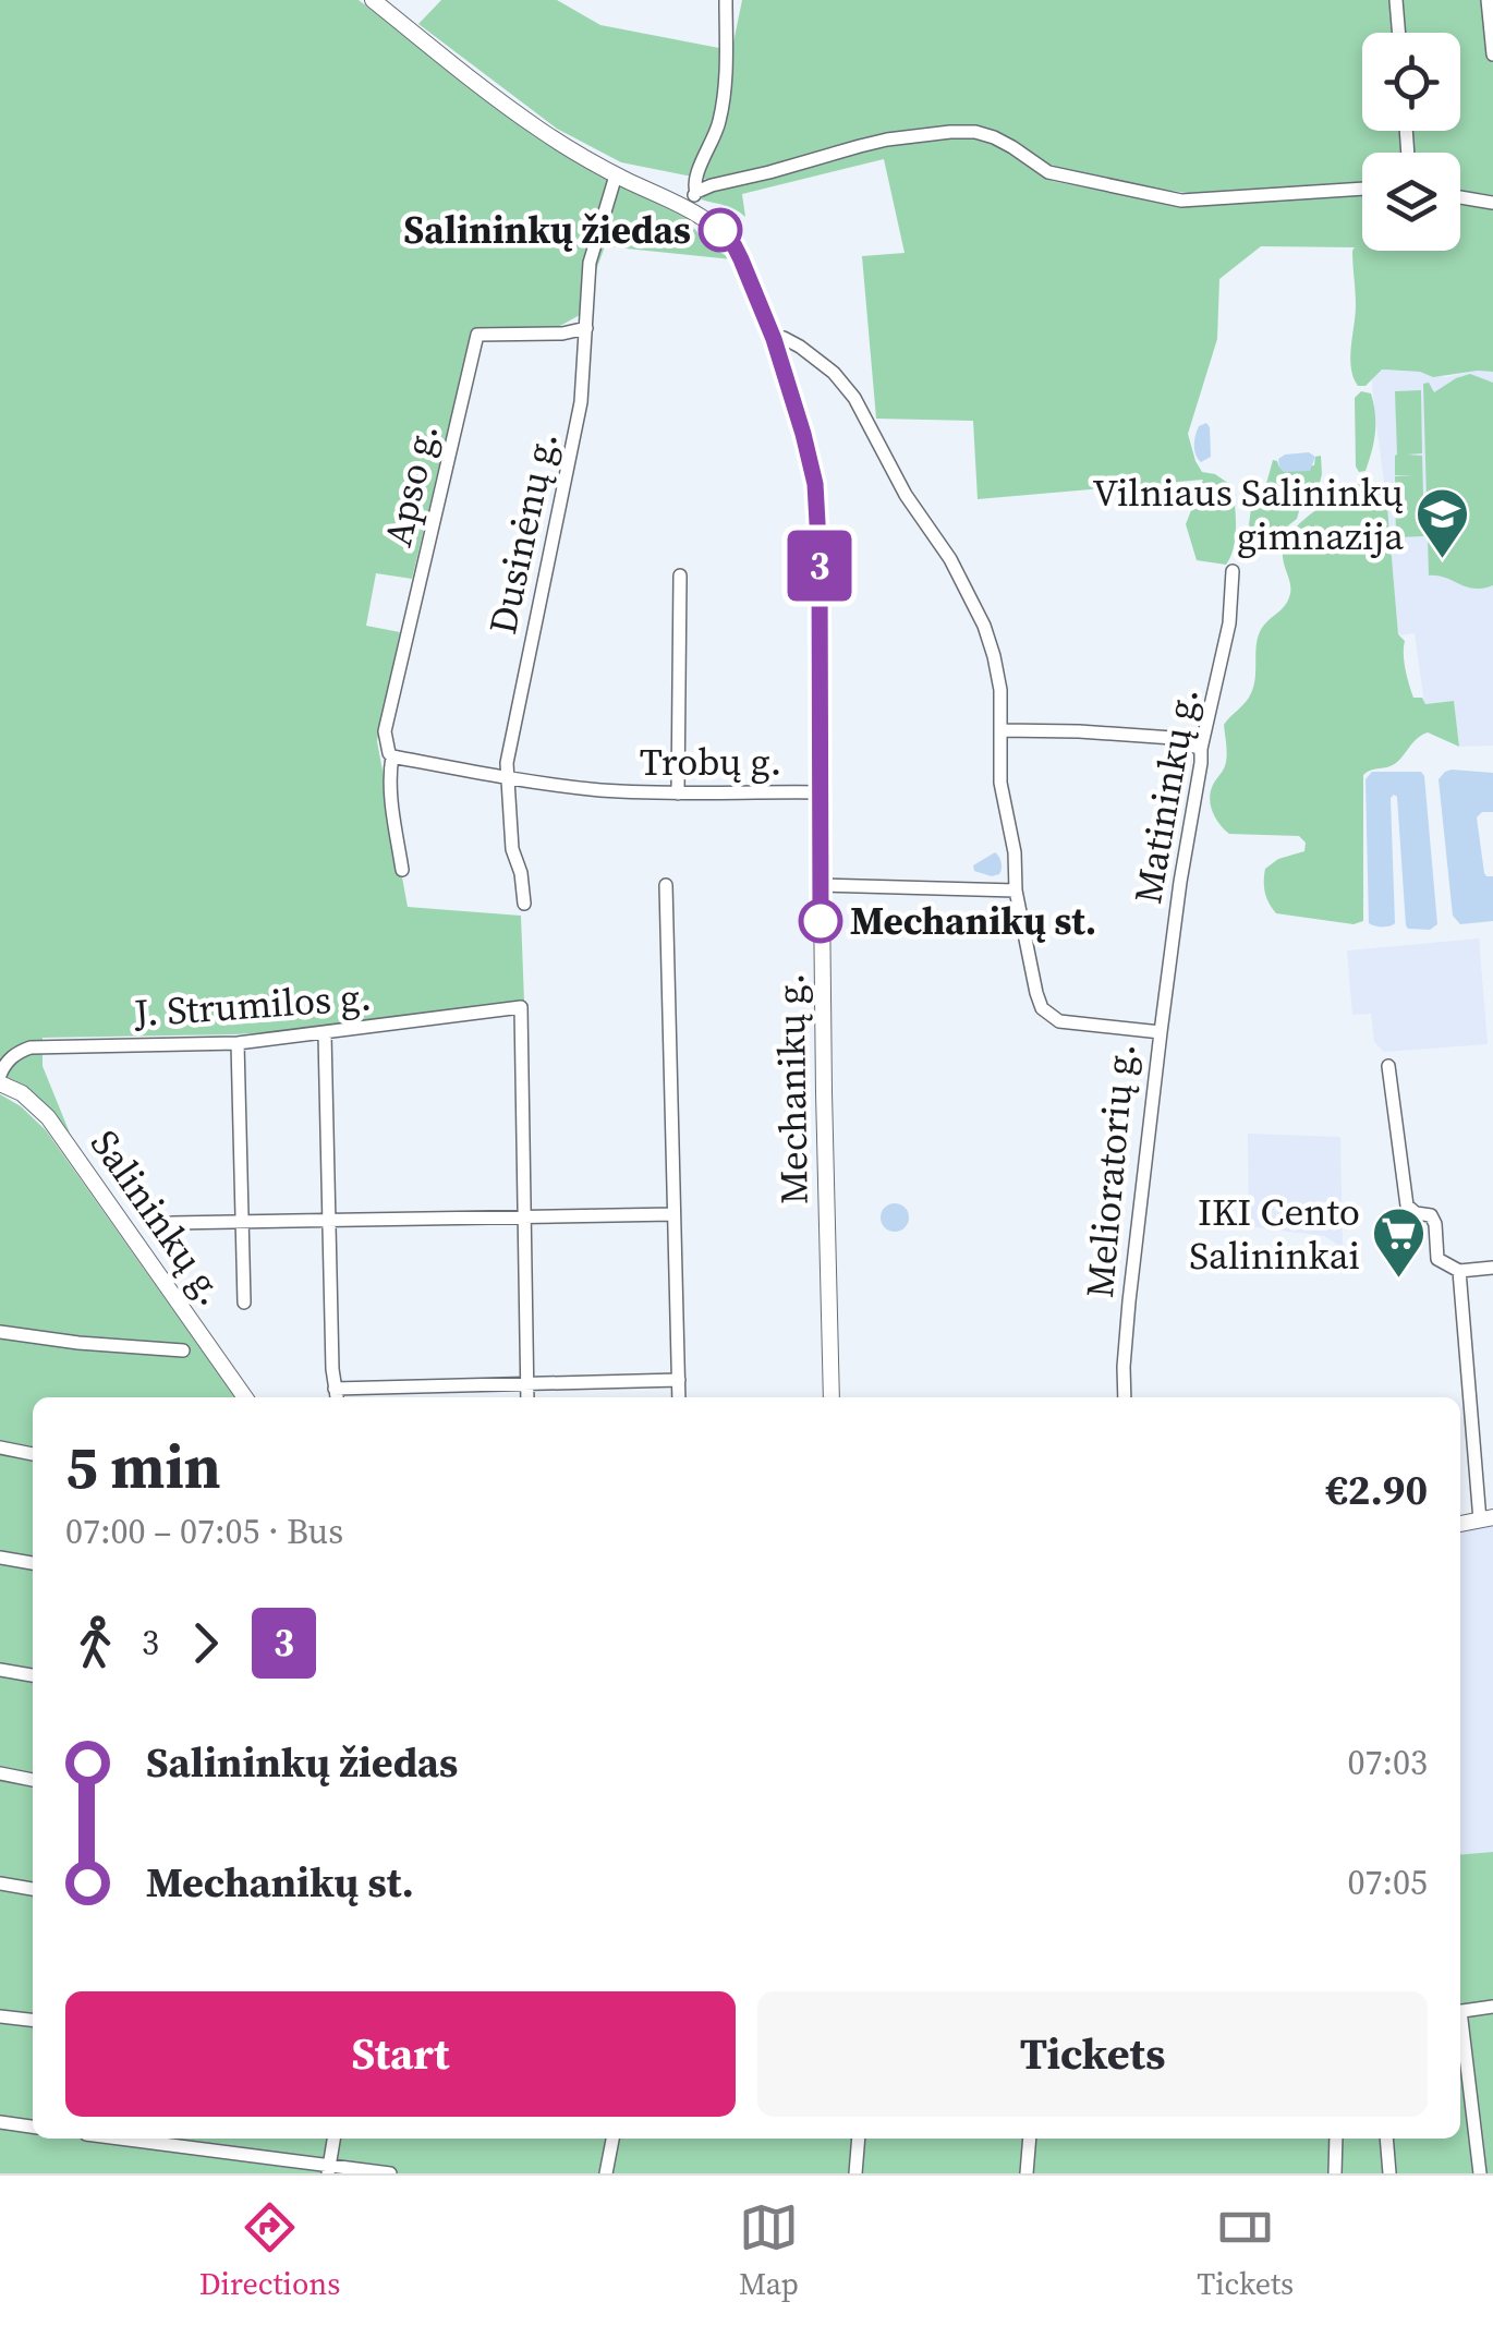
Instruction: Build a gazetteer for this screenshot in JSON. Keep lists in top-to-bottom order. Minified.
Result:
{"streets":{"main road":["Mechanikų g.","Salininkų g."],"street":["Apso g.","Dusinėnų g.","Trobų g.","Matininkų g.","J. Strumilos g.","Melioratorių g."]},"crossings":[["Apso g.","Dusinėnų g."],["Dusinėnų g.","Trobų g."],["Dusinėnų g.","Mechanikų g."],["Trobų g.","Mechanikų g."],["Matininkų g.","Melioratorių g."],["Mechanikų g.","Melioratorių g."]],"places":{"other":["Salininkų žiedas","Mechanikų st."],"school or university":["Vilniaus Salininkų gimnazija"],"supermarket":["IKI Cento Salininkai"]},"lines":["bus line 3"],"page":{"on_map":"3","heading":["5 min","07:00 – 07:05 · Bus","€2.90"],"legs":["3","3"],"list":[{"name":"Salininkų žiedas","value":"07:03"},{"name":"Mechanikų st.","value":"07:05"}],"buttons":["Start","Tickets"],"tabs":["Directions","Map","Tickets"]}}
